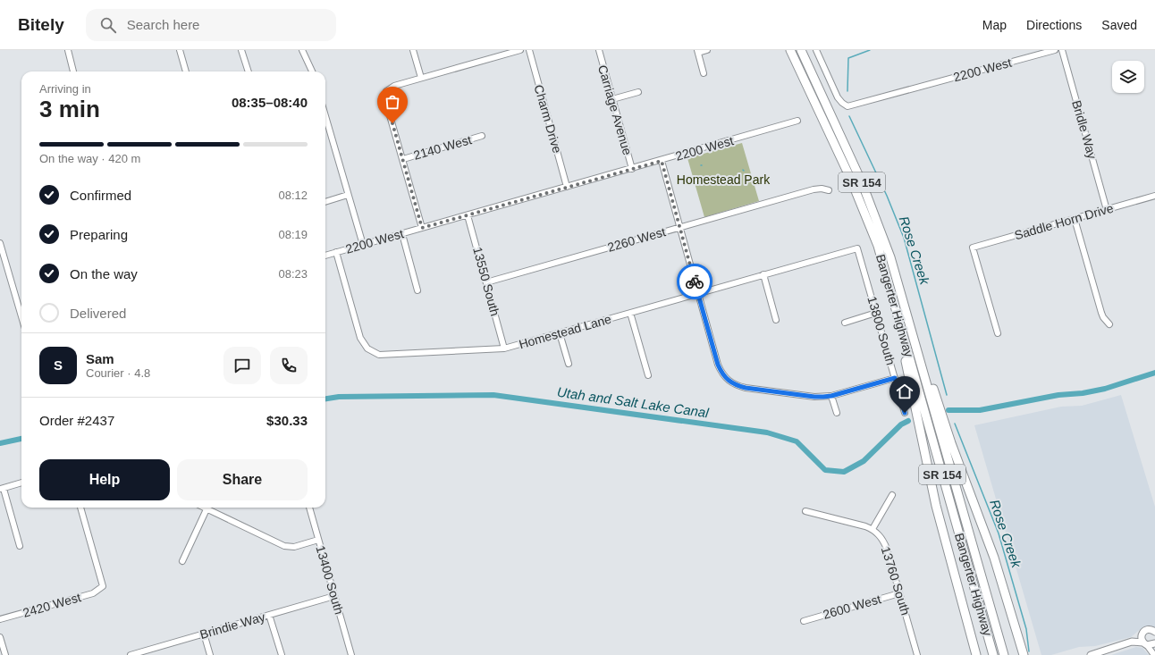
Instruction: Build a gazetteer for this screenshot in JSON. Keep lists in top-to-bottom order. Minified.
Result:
{"streets":{"highway":["SR 154","Bangerter Highway"],"street":["2200 West","Carriage Avenue","Charm Drive","Bridle Way","2140 West","Saddle Horn Drive","2260 West","13550 South","13800 South","Homestead Lane","13400 South","13760 South","2420 West","2600 West","Brindie Way"]},"crossings":[["2200 West","Carriage Avenue"],["2200 West","Charm Drive"],["2200 West","13550 South"],["2200 West","Homestead Lane"],["Bridle Way","Saddle Horn Drive"],["2260 West","13550 South"],["13550 South","Homestead Lane"],["13800 South","Homestead Lane"],["13400 South","Brindie Way"],["13760 South","2600 West"]],"water":["Rose Creek","Utah and Salt Lake Canal"],"parks":["Homestead Park"],"page":{"header":"Bitely","search":"Search here","nav":["Map","Directions","Saved"],"heading":["3 min","Arriving in","08:35–08:40"],"panel":["Sam","Courier · 4.8","Order #2437","$30.33"],"bar":"On the way · 420 m","list":[["Confirmed","08:12"],["Preparing","08:19"],["On the way","08:23"],"Delivered"],"round":"S","buttons":["Help","Share"]}}
